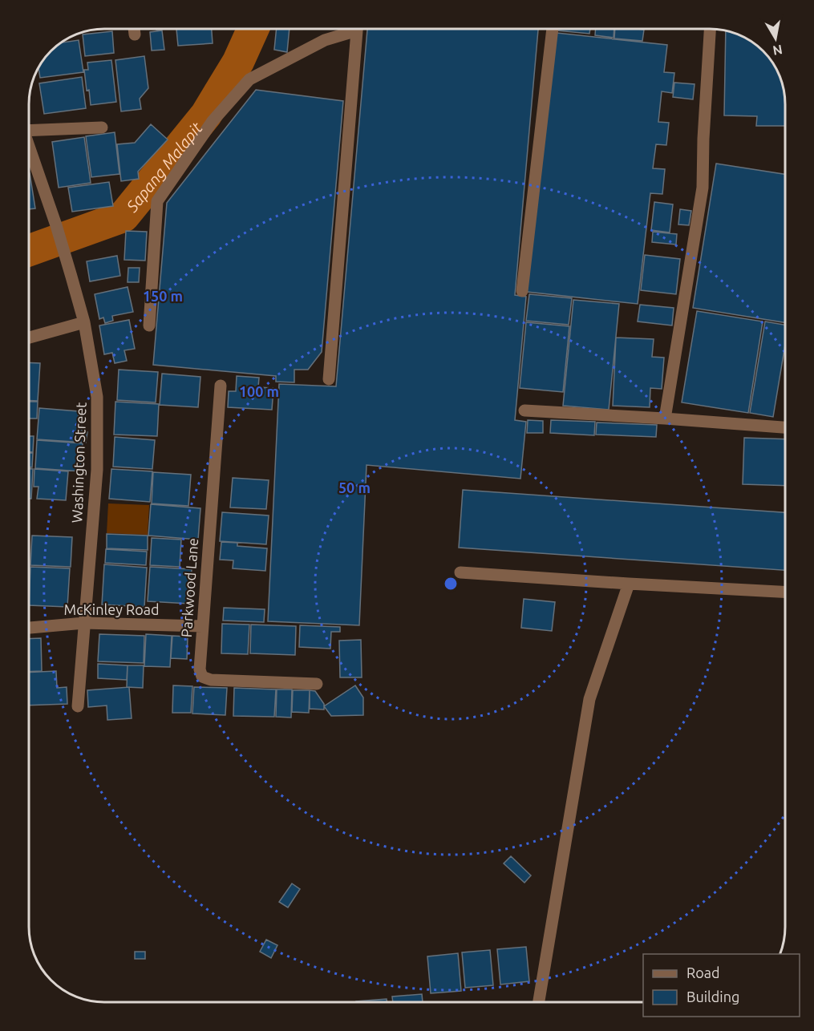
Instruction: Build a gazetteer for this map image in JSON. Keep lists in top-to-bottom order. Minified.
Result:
{"streets":{"street":["Washington Street","Parkwood Lane","McKinley Road"]},"crossings":[["Washington Street","McKinley Road"],["Parkwood Lane","McKinley Road"]],"water":["Sapang Malapit"],"legend":["Road","Building"],"north":"bottom","rings":["150 m","100 m","50 m"]}
